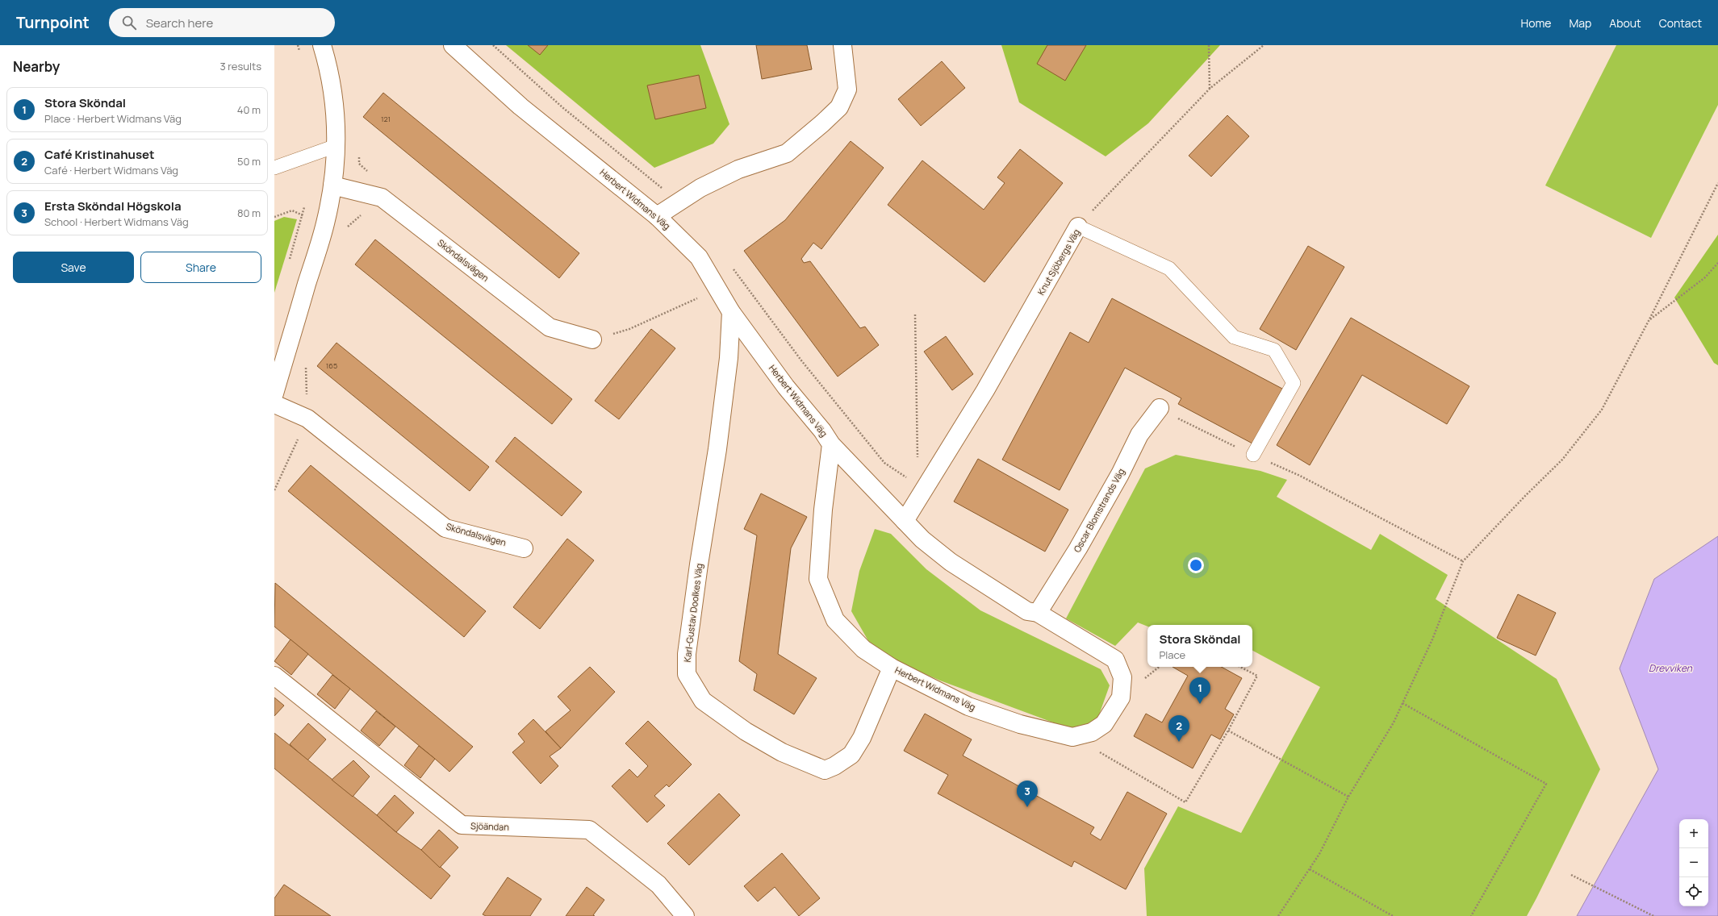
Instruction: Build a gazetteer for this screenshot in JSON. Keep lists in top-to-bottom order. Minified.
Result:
{"streets":{"street":["Herbert Widmans Väg","Sköndalsvägen","Knut Sjöbergs Väg","Oscar Blomstrands Väg","Karl-Gustav Doolkes Väg","Sjöändan"]},"crossings":[["Herbert Widmans Väg","Knut Sjöbergs Väg"],["Herbert Widmans Väg","Oscar Blomstrands Väg"],["Herbert Widmans Väg","Karl-Gustav Doolkes Väg"]],"water":["Drevviken"],"house_numbers":["121","165"],"page":{"header":"Turnpoint","search":"Search here","nav":["Home","Map","About","Contact"],"heading":["Nearby","3 results"],"list":[{"mark":"1","name":"Stora Sköndal","note":"Place · Herbert Widmans Väg","value":"40 m"},{"mark":"2","name":"Café Kristinahuset","note":"Café · Herbert Widmans Väg","value":"50 m"},{"mark":"3","name":"Ersta Sköndal Högskola","note":"School · Herbert Widmans Väg","value":"80 m"}],"buttons":["Save","Share"],"popup":["Stora Sköndal","Place"],"pins":["1","2","3"],"map_buttons":["+","−"]}}
